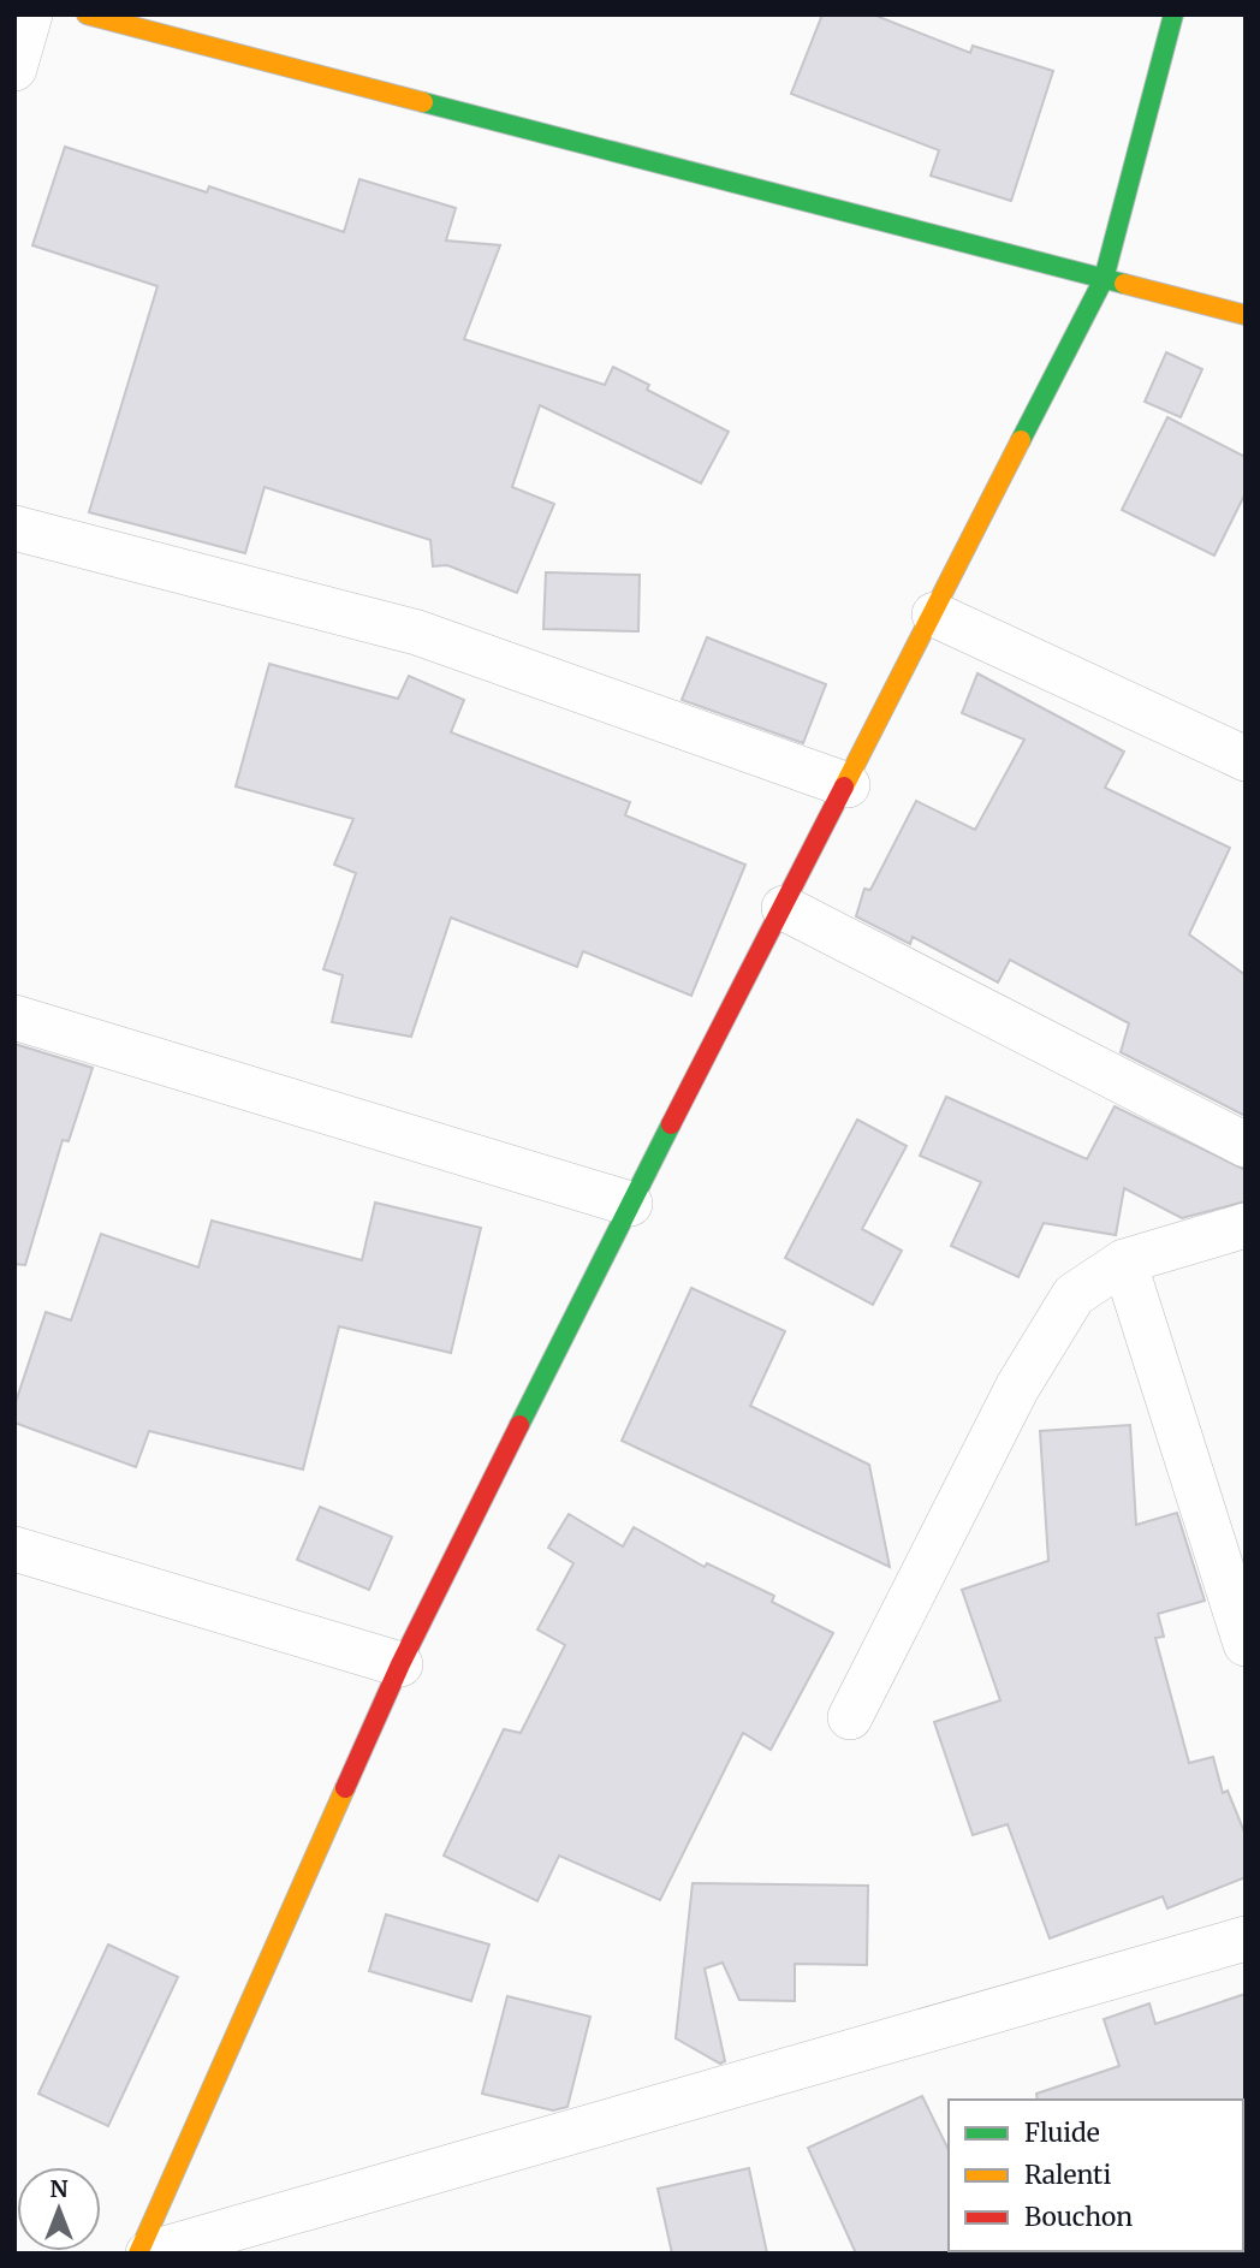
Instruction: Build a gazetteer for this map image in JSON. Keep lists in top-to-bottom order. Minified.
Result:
{"legend":["Fluide","Ralenti","Bouchon"],"north":"top"}
